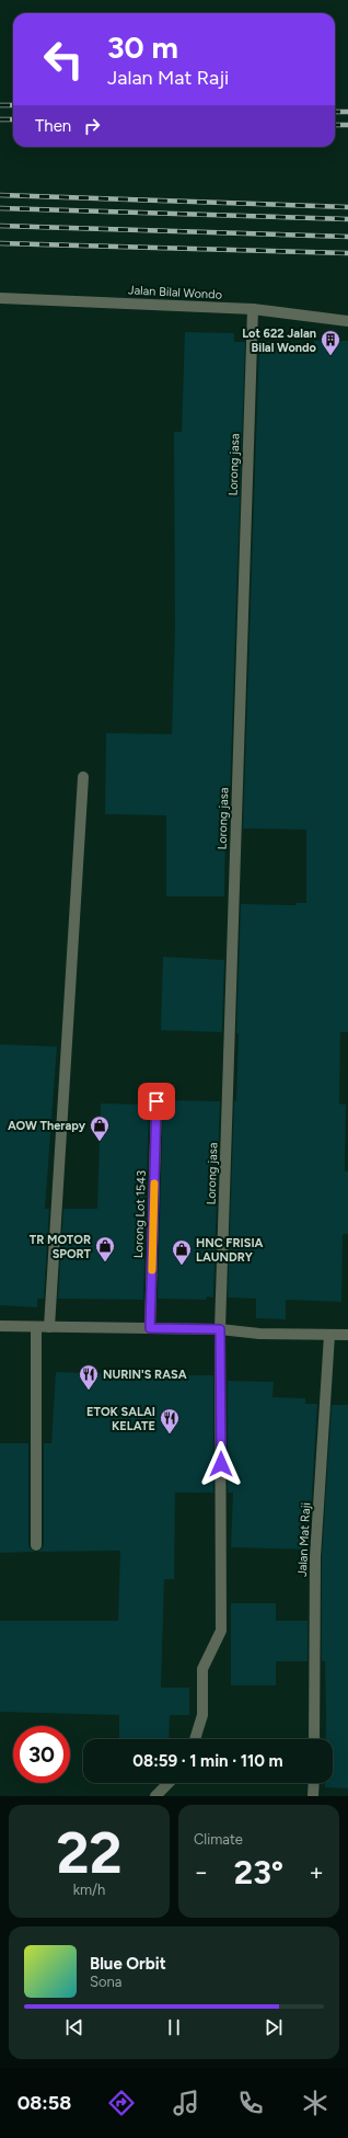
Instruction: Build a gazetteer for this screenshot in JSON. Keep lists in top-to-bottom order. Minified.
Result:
{"streets":{"street":["Jalan Bilal Wondo","Lorong jasa","Lorong Lot 1543","Jalan Mat Raji"]},"crossings":[["Jalan Bilal Wondo","Lorong jasa"]],"places":{"building":["Lot 622 Jalan Bilal Wondo"],"shop":["AOW Therapy","TR MOTOR SPORT","HNC FRISIA LAUNDRY"],"restaurant":["NURIN'S RASA","ETOK SALAI KELATE"]},"page":{"turn":["30 m","Jalan Mat Raji"],"then":"Then","limit":"30","trip":"08:59 · 1 min · 110 m","tile":[["22","km/h"],"Climate"],"heat":["−","23°","+"],"song":["Blue Orbit","Sona"],"tabs":"08:58"}}
